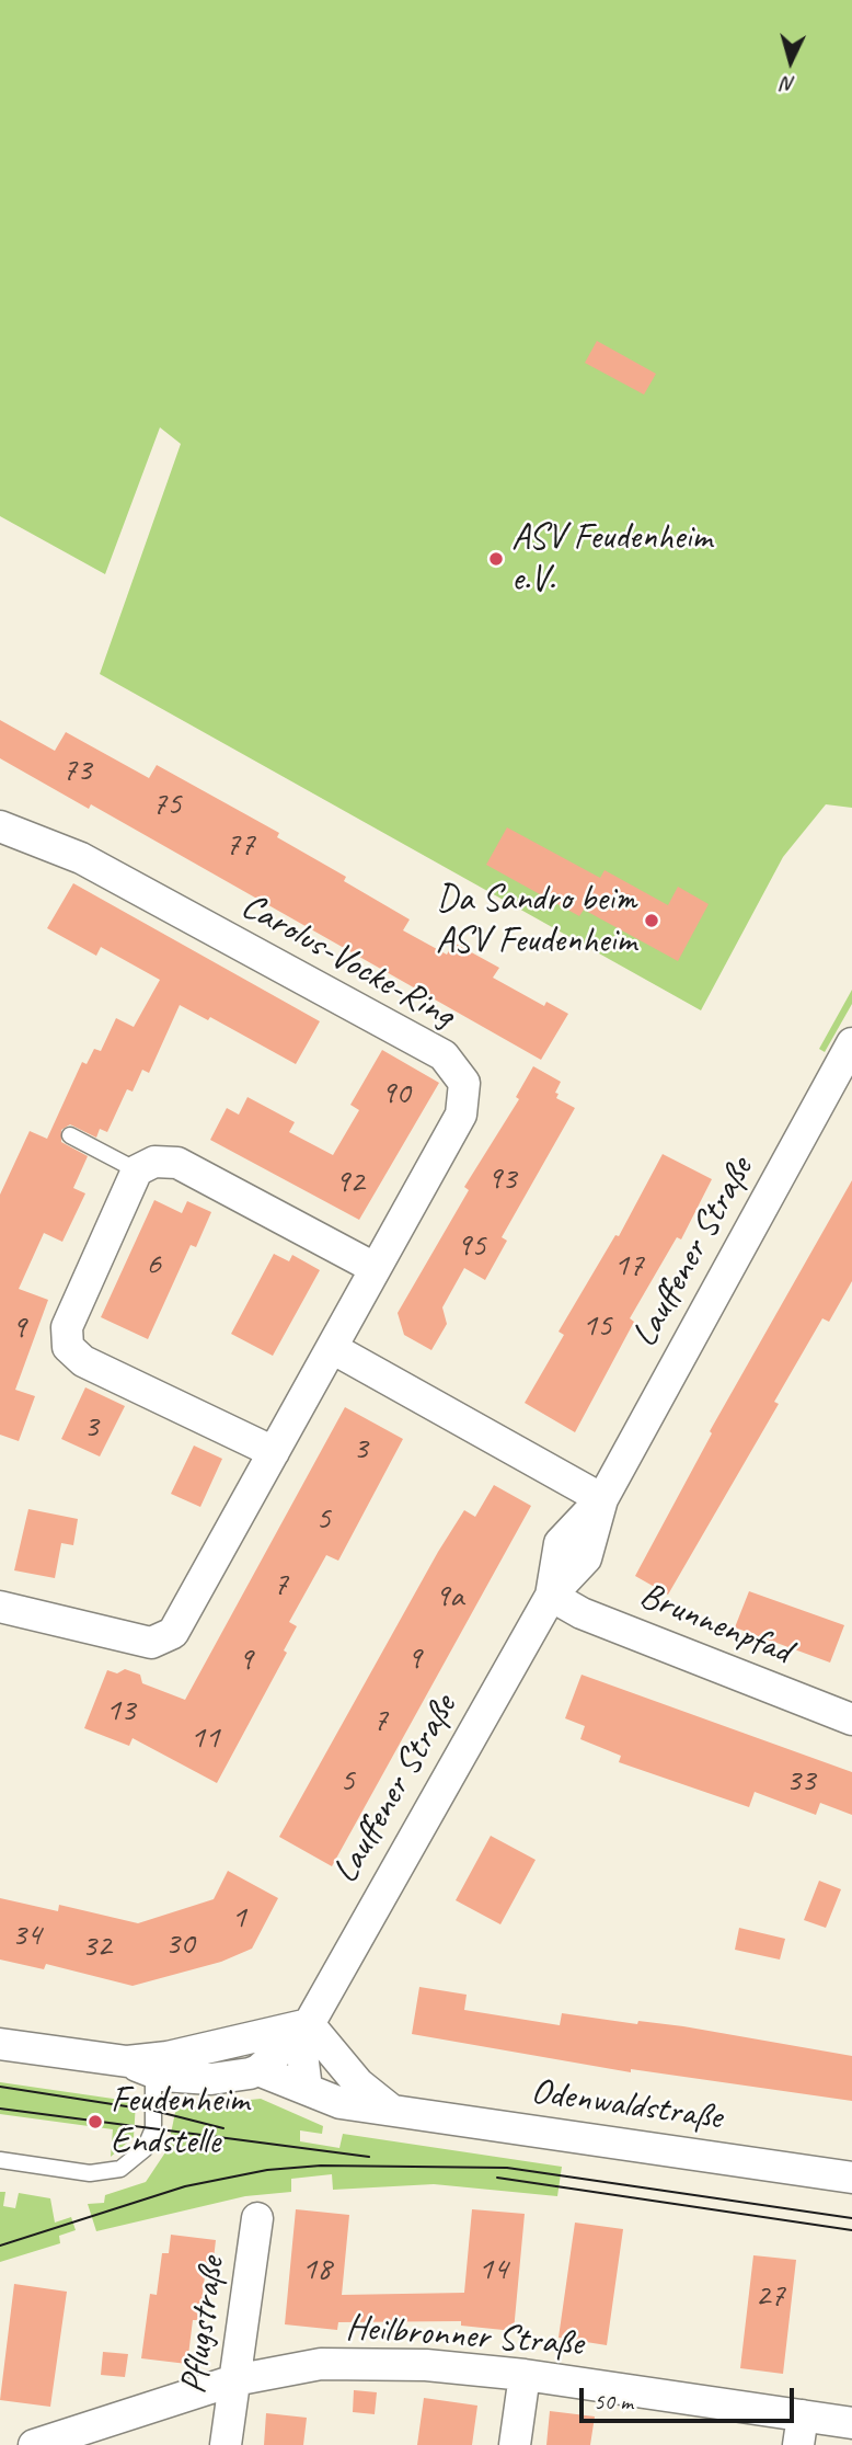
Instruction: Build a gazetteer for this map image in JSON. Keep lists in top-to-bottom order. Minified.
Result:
{"streets":{"street":["Carolus-Vocke-Ring","Lauffener Straße","Brunnenpfad","Odenwaldstraße","Pflugstraße","Heilbronner Straße"]},"crossings":[["Lauffener Straße","Brunnenpfad"],["Pflugstraße","Heilbronner Straße"]],"places":["ASV Feudenheim e.V.","Da Sandro beim ASV Feudenheim","Feudenheim Endstelle"],"house_numbers":["73","75","77","90","93","92","95","6","17","15","9","3","3","5","7","9a","9","9","13","7","11","5","33","1","34","30","32","18","14","27"],"scale_bar":"50 m","north":"bottom"}
